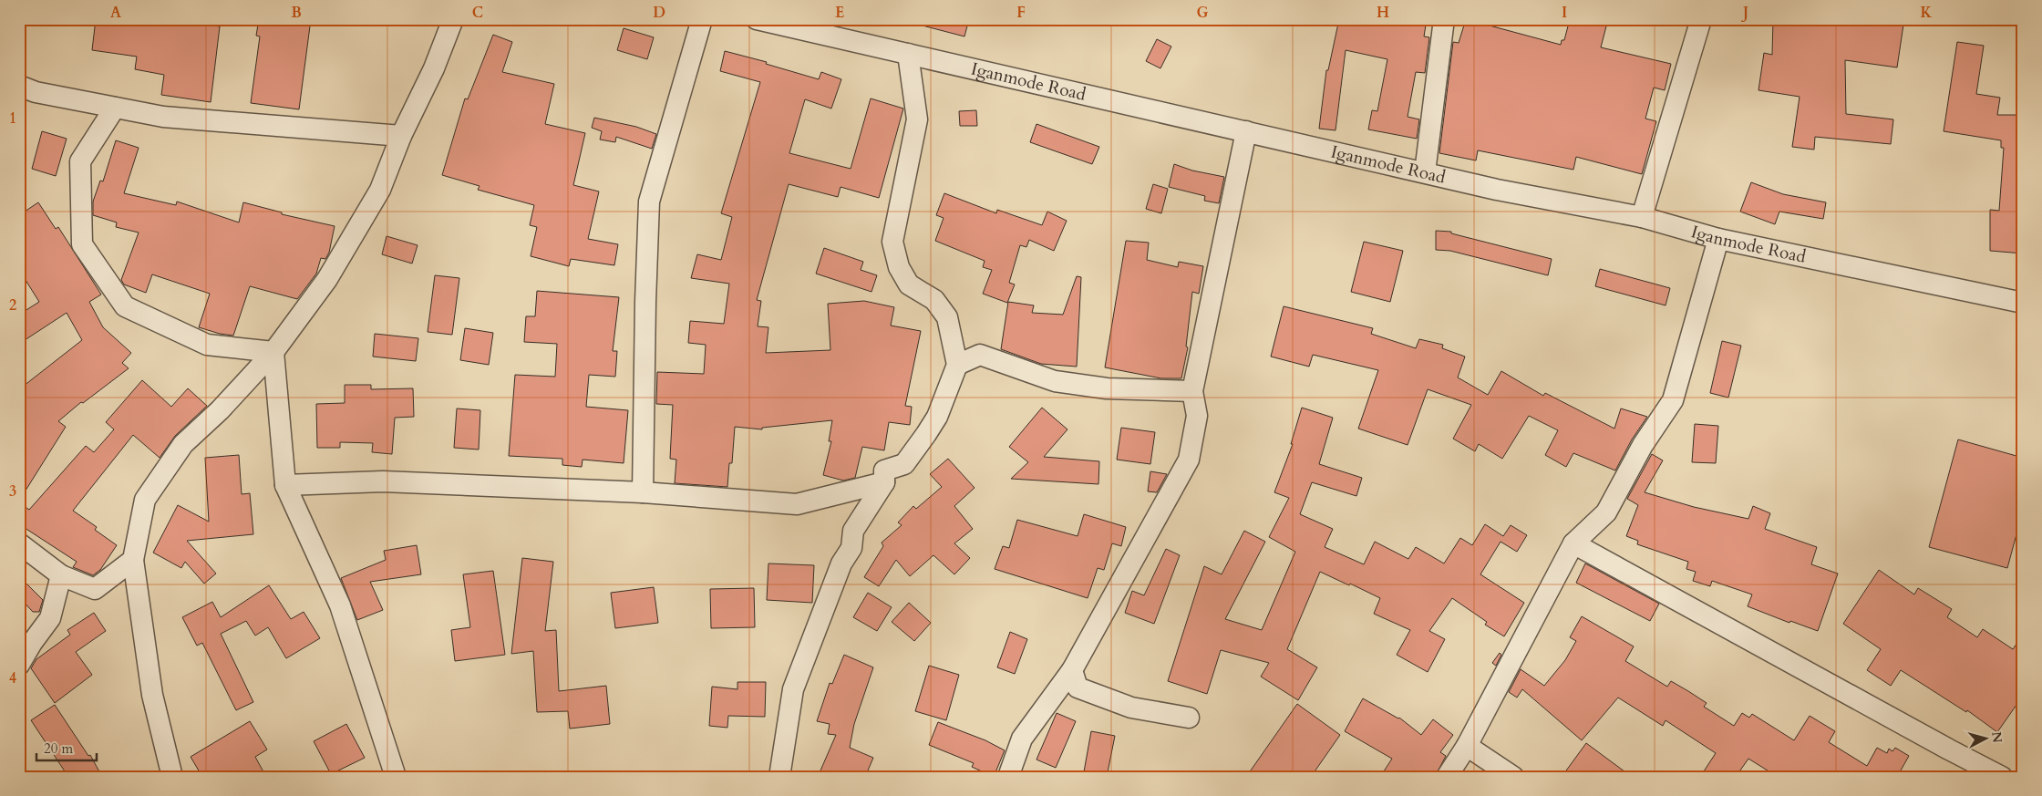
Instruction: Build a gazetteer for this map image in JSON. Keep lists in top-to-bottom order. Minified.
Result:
{"streets":{"street":["Iganmode Road"]},"scale_bar":"20 m","north":"right","grid":{"columns":["A","B","C","D","E","F","G","H","I","J","K"],"rows":["1","2","3","4"]}}
